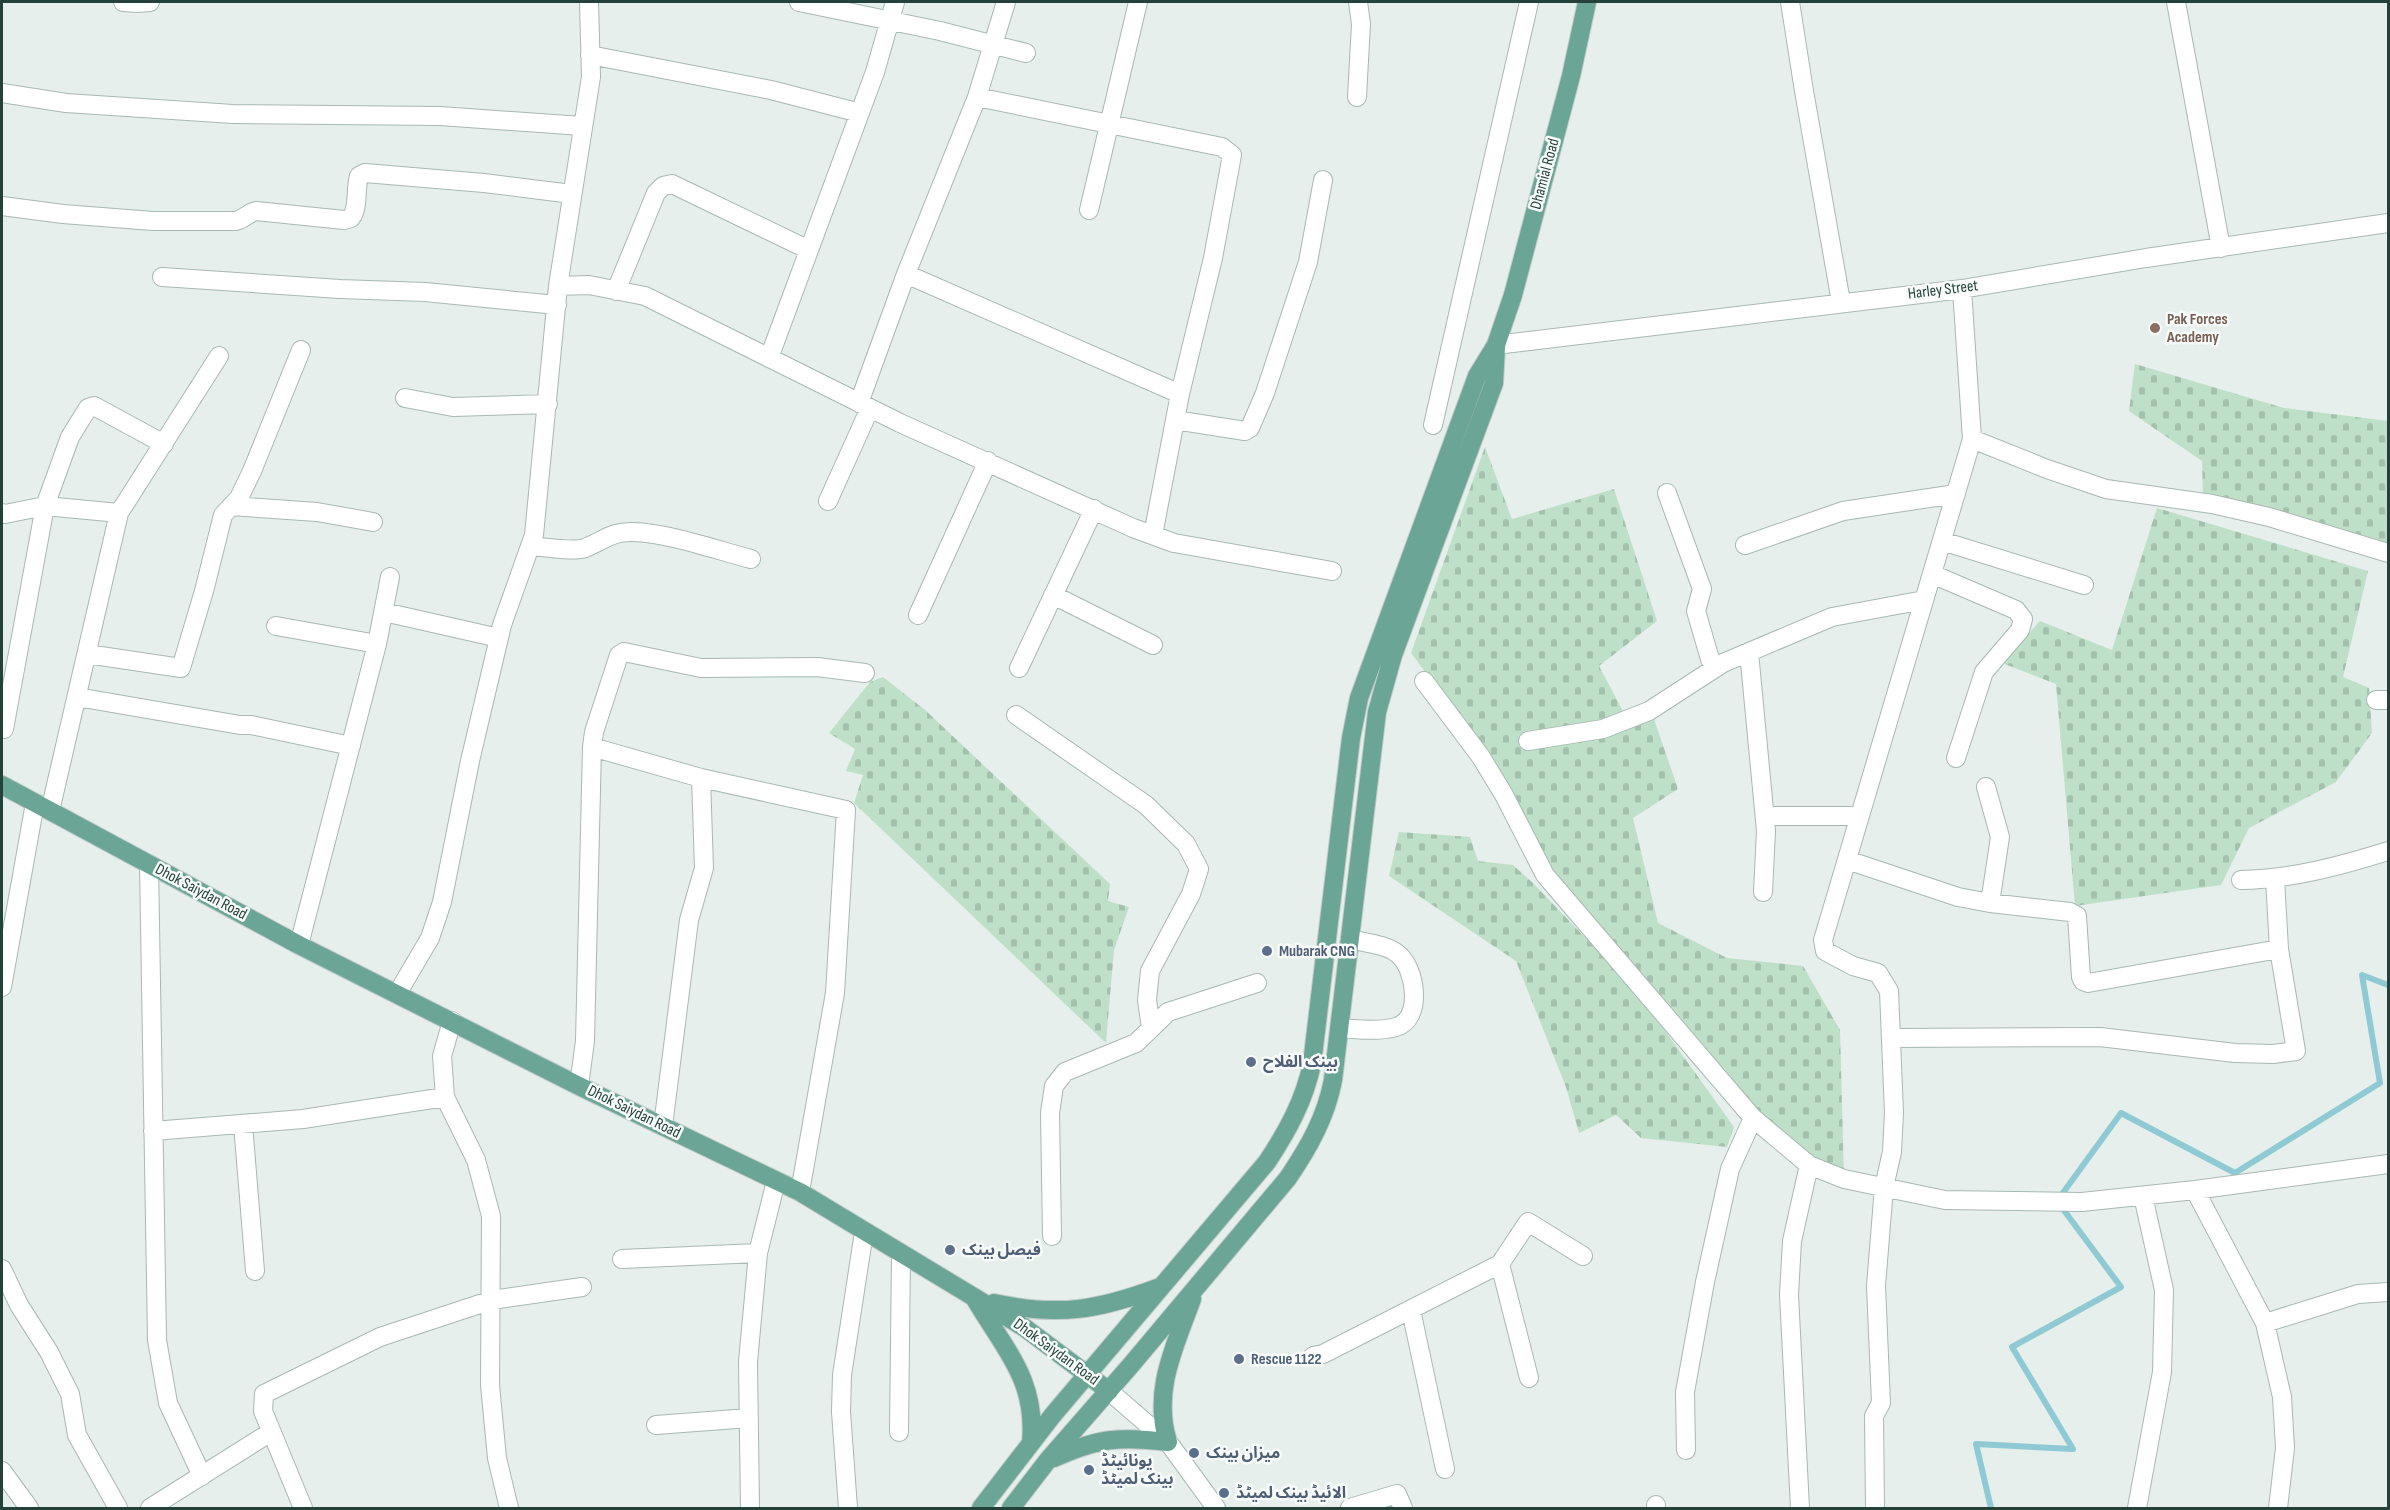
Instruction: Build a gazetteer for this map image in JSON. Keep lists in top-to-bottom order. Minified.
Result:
{"streets":{"main road":["Dhamial Road","Dhok Saiydan Road"],"street":["Harley Street"]},"crossings":[["Dhamial Road","Harley Street"]],"places":["Pak Forces Academy","Mubarak CNG","بینک الفلاح","فیصل بینک","Rescue 1122","میزان بینک","یونائیٹڈ بینک لمیٹڈ","الائیڈ بینک لمیٹڈ"]}
